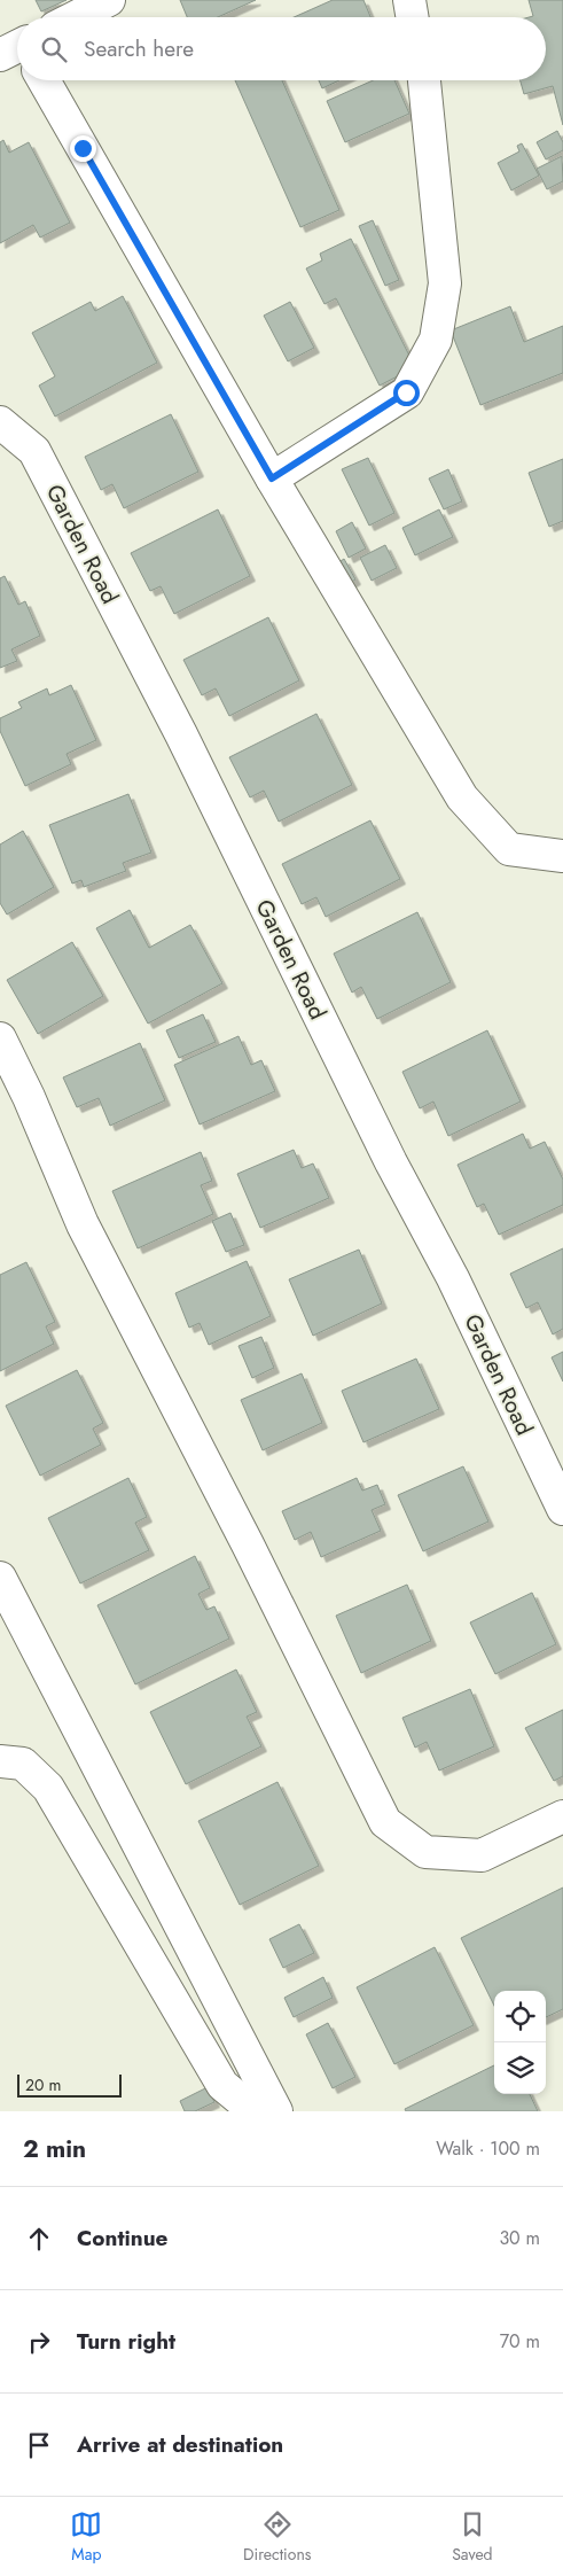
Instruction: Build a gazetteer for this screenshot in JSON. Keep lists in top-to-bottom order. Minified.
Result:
{"streets":{"street":["Garden Road"]},"scale_bar":"20 m","page":{"search":"Search here","scale":"20 m","heading":["2 min","Walk · 100 m"],"list":[["Continue","30 m"],["Turn right","70 m"],"Arrive at destination"],"nav":["Map","Directions","Saved"]}}
